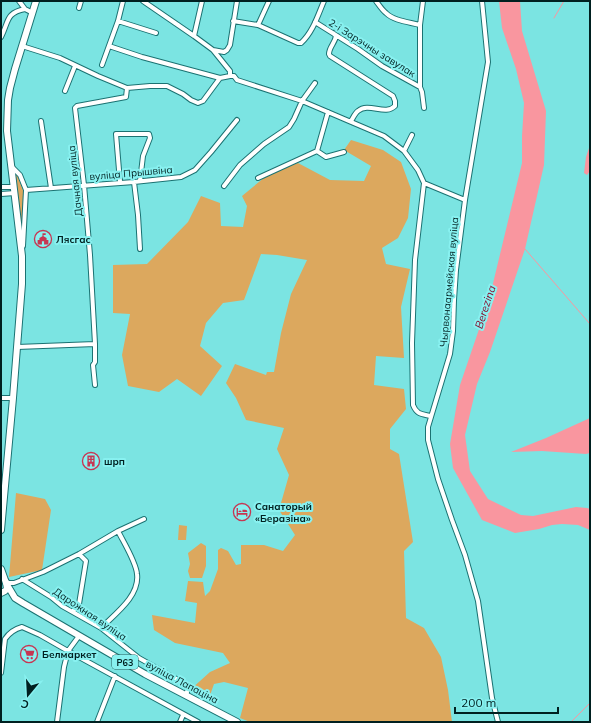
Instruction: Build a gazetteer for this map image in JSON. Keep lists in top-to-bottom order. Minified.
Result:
{"streets":{"main road":["Р63","вуліца Лапаціна"],"street":["2-і Зарэчны завулак","вуліца Прышвіна","Дачная вуліца","Чырвонаармейская вуліца","Дарожная вуліца"]},"crossings":[["вуліца Прышвіна","Дачная вуліца"],["Дарожная вуліца","вуліца Лапаціна"]],"water":["Berezina"],"places":{"public building":["Лясгас"],"building":["шрп"],"hotel":["Санаторый «Беразіна»"],"supermarket":["Белмаркет"]},"scale_bar":"200 m","north":"bottom"}
